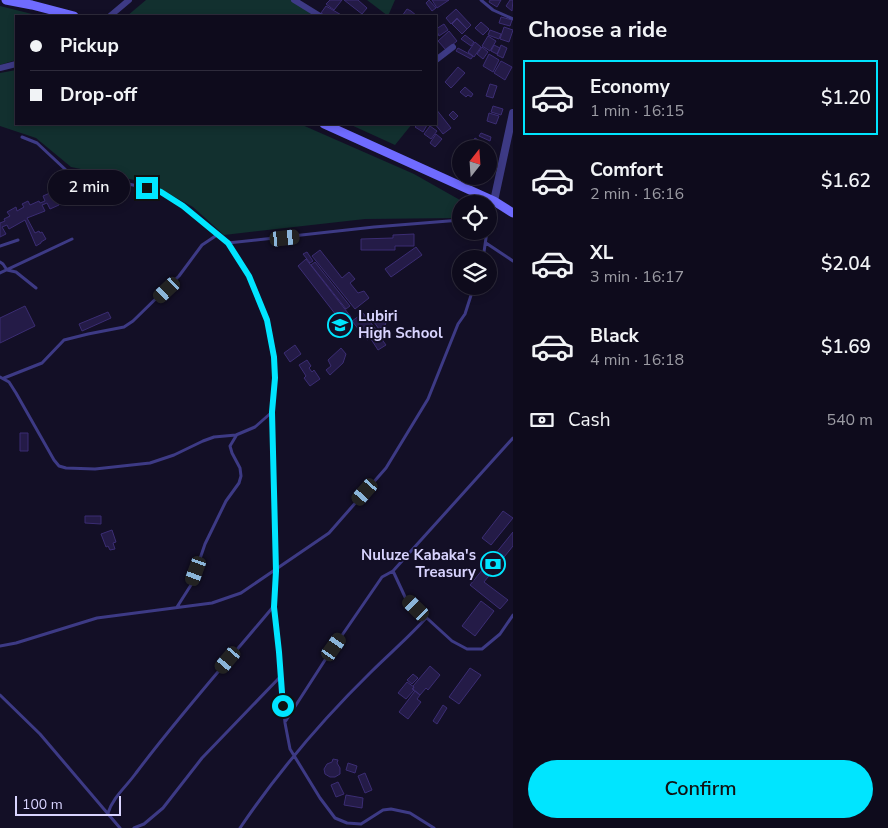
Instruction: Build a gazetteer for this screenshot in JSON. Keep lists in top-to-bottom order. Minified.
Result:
{"places":{"school or university":["Lubiri High School"],"bank":["Nuluze Kabaka's Treasury"]},"scale_bar":"100 m","north":"top","page":{"heading":"Choose a ride","banner":["Pickup","Drop-off"],"list":[{"name":"Economy","note":"1 min · 16:15","value":"$1.20"},{"name":"Comfort","note":"2 min · 16:16","value":"$1.62"},{"name":"XL","note":"3 min · 16:17","value":"$2.04"},{"name":"Black","note":"4 min · 16:18","value":"$1.69"}],"bubble":"2 min","pay":["Cash","540 m"],"buttons":"Confirm","scale":"100 m"}}
